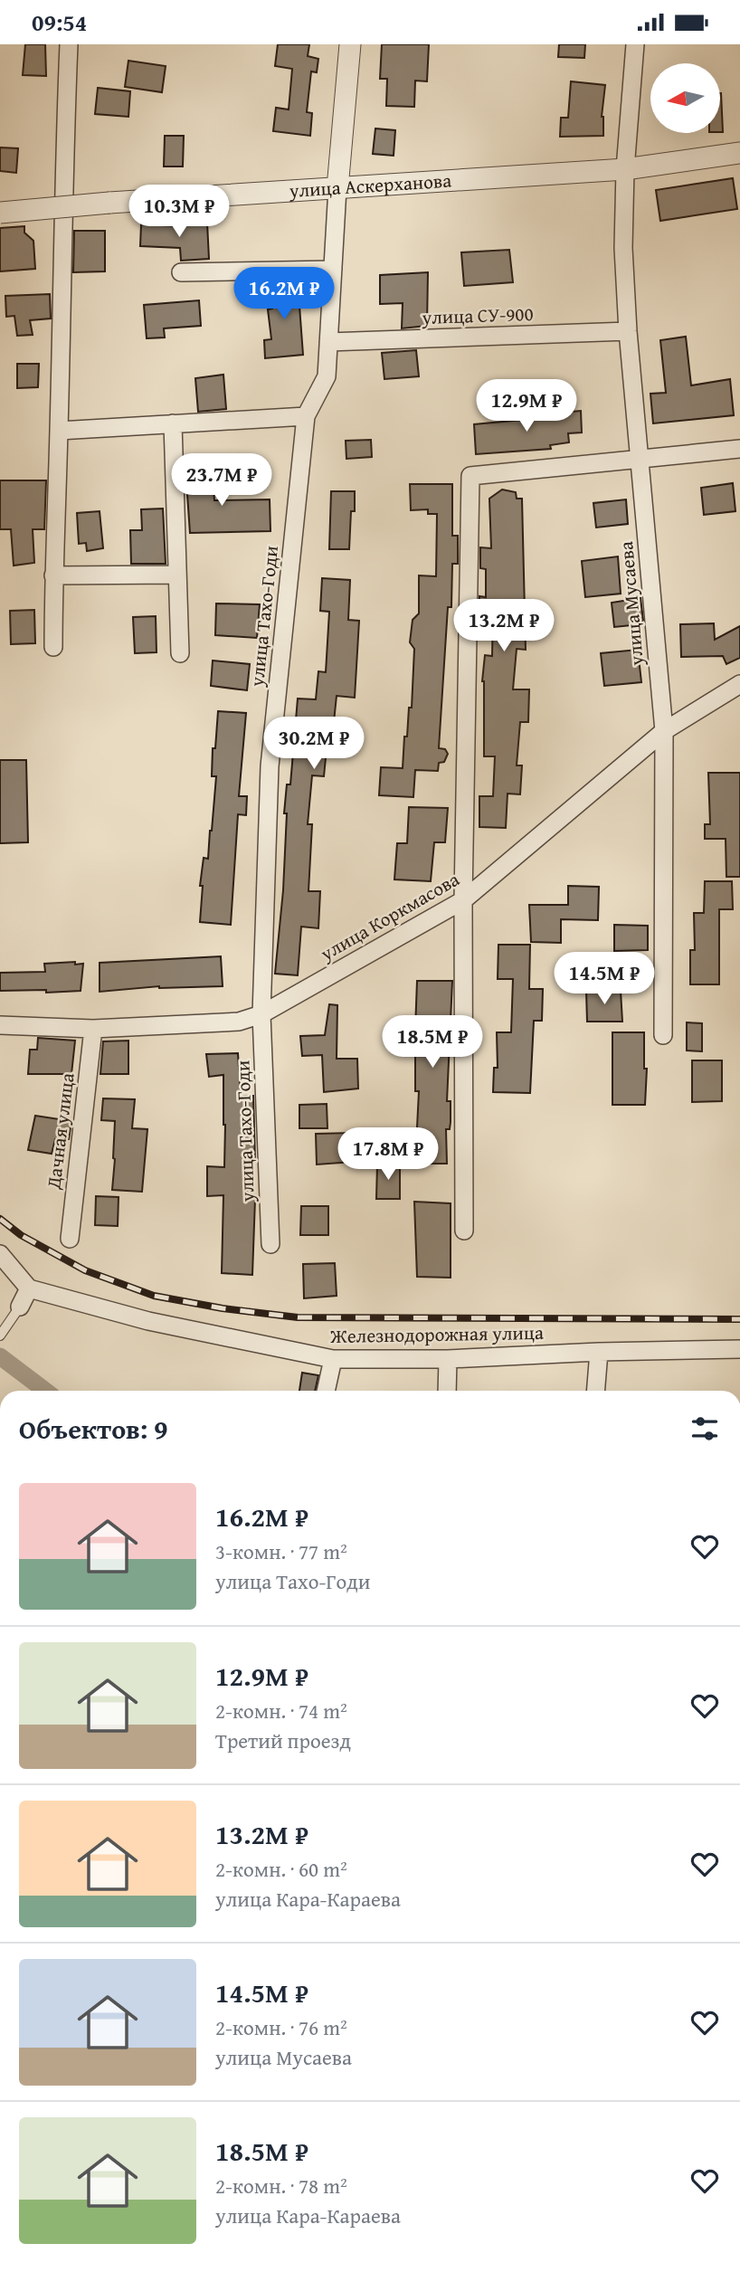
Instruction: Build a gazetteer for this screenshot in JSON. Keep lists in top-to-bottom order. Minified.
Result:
{"streets":{"street":["улица Аскерханова","улица СУ-900","улица Мусаева","улица Тахо-Годи","улица Коркмасова","Дачная улица","Железнодорожная улица"]},"crossings":[["улица Аскерханова","улица Мусаева"],["улица Аскерханова","улица Тахо-Годи"],["улица СУ-900","улица Мусаева"],["улица СУ-900","улица Тахо-Годи"],["улица Мусаева","улица Коркмасова"],["улица Тахо-Годи","улица Коркмасова"],["улица Коркмасова","Дачная улица"]],"north":"left","page":{"status":"09:54","price":["10.3M ₽","16.2M ₽","12.9M ₽","23.7M ₽","13.2M ₽","30.2M ₽","14.5M ₽","18.5M ₽","17.8M ₽"],"heading":"Объектов: 9","list":[{"name":"16.2M ₽","note":"3-комн. · 77 m² · улица Тахо-Годи"},{"name":"12.9M ₽","note":"2-комн. · 74 m² · Третий проезд"},{"name":"13.2M ₽","note":"2-комн. · 60 m² · улица Кара-Караева"},{"name":"14.5M ₽","note":"2-комн. · 76 m² · улица Мусаева"},{"name":"18.5M ₽","note":"2-комн. · 78 m² · улица Кара-Караева"}]}}
